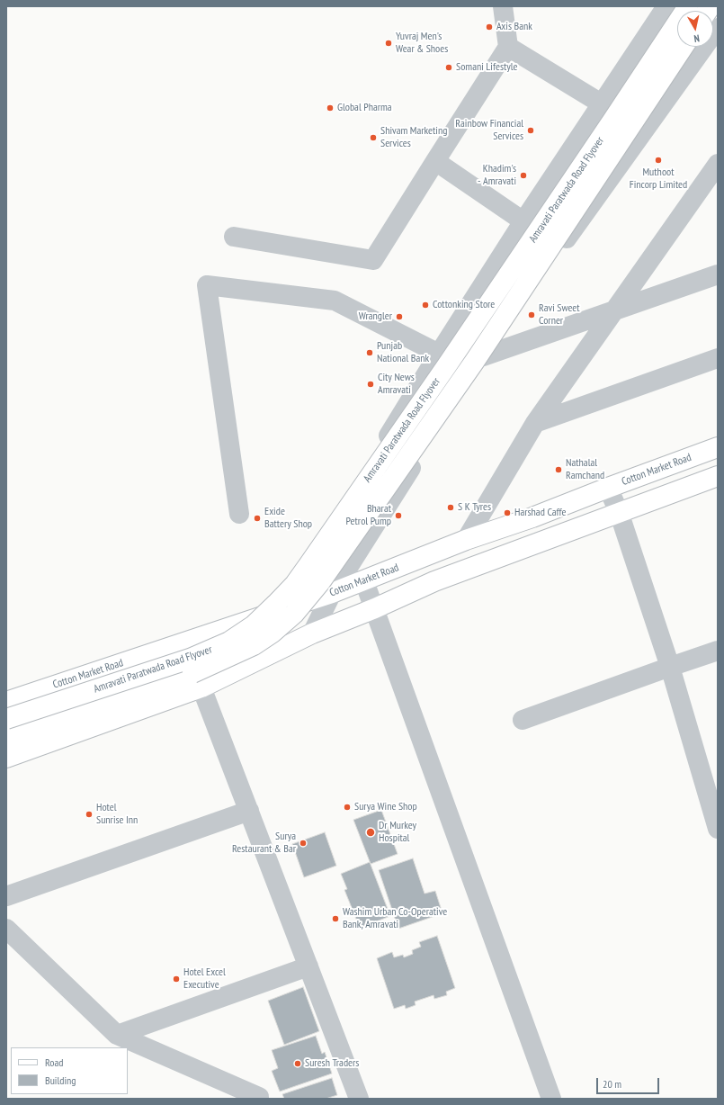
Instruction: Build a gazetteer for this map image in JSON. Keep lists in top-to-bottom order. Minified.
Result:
{"streets":{"main road":["Amravati Paratwada Road Flyover","Cotton Market Road"]},"places":["Axis Bank","Yuvraj Men's Wear & Shoes","Somani Lifestyle","Global Pharma","Rainbow Financial Services","Shivam Marketing Services","Muthoot Fincorp Limited","Khadim's - Amravati","Cottonking Store","Ravi Sweet Corner","Wrangler","Punjab National Bank","City News Amravati","Nathalal Ramchand","S K Tyres","Harshad Caffe","Bharat Petrol Pump","Exide Battery Shop","Surya Wine Shop","Hotel Sunrise Inn","Dr Murkey Hospital","Surya Restaurant & Bar","Washim Urban Co-Operative Bank, Amravati","Hotel Excel Executive","Suresh Traders"],"legend":["Road","Building"],"scale_bar":"20 m","north":"bottom"}
